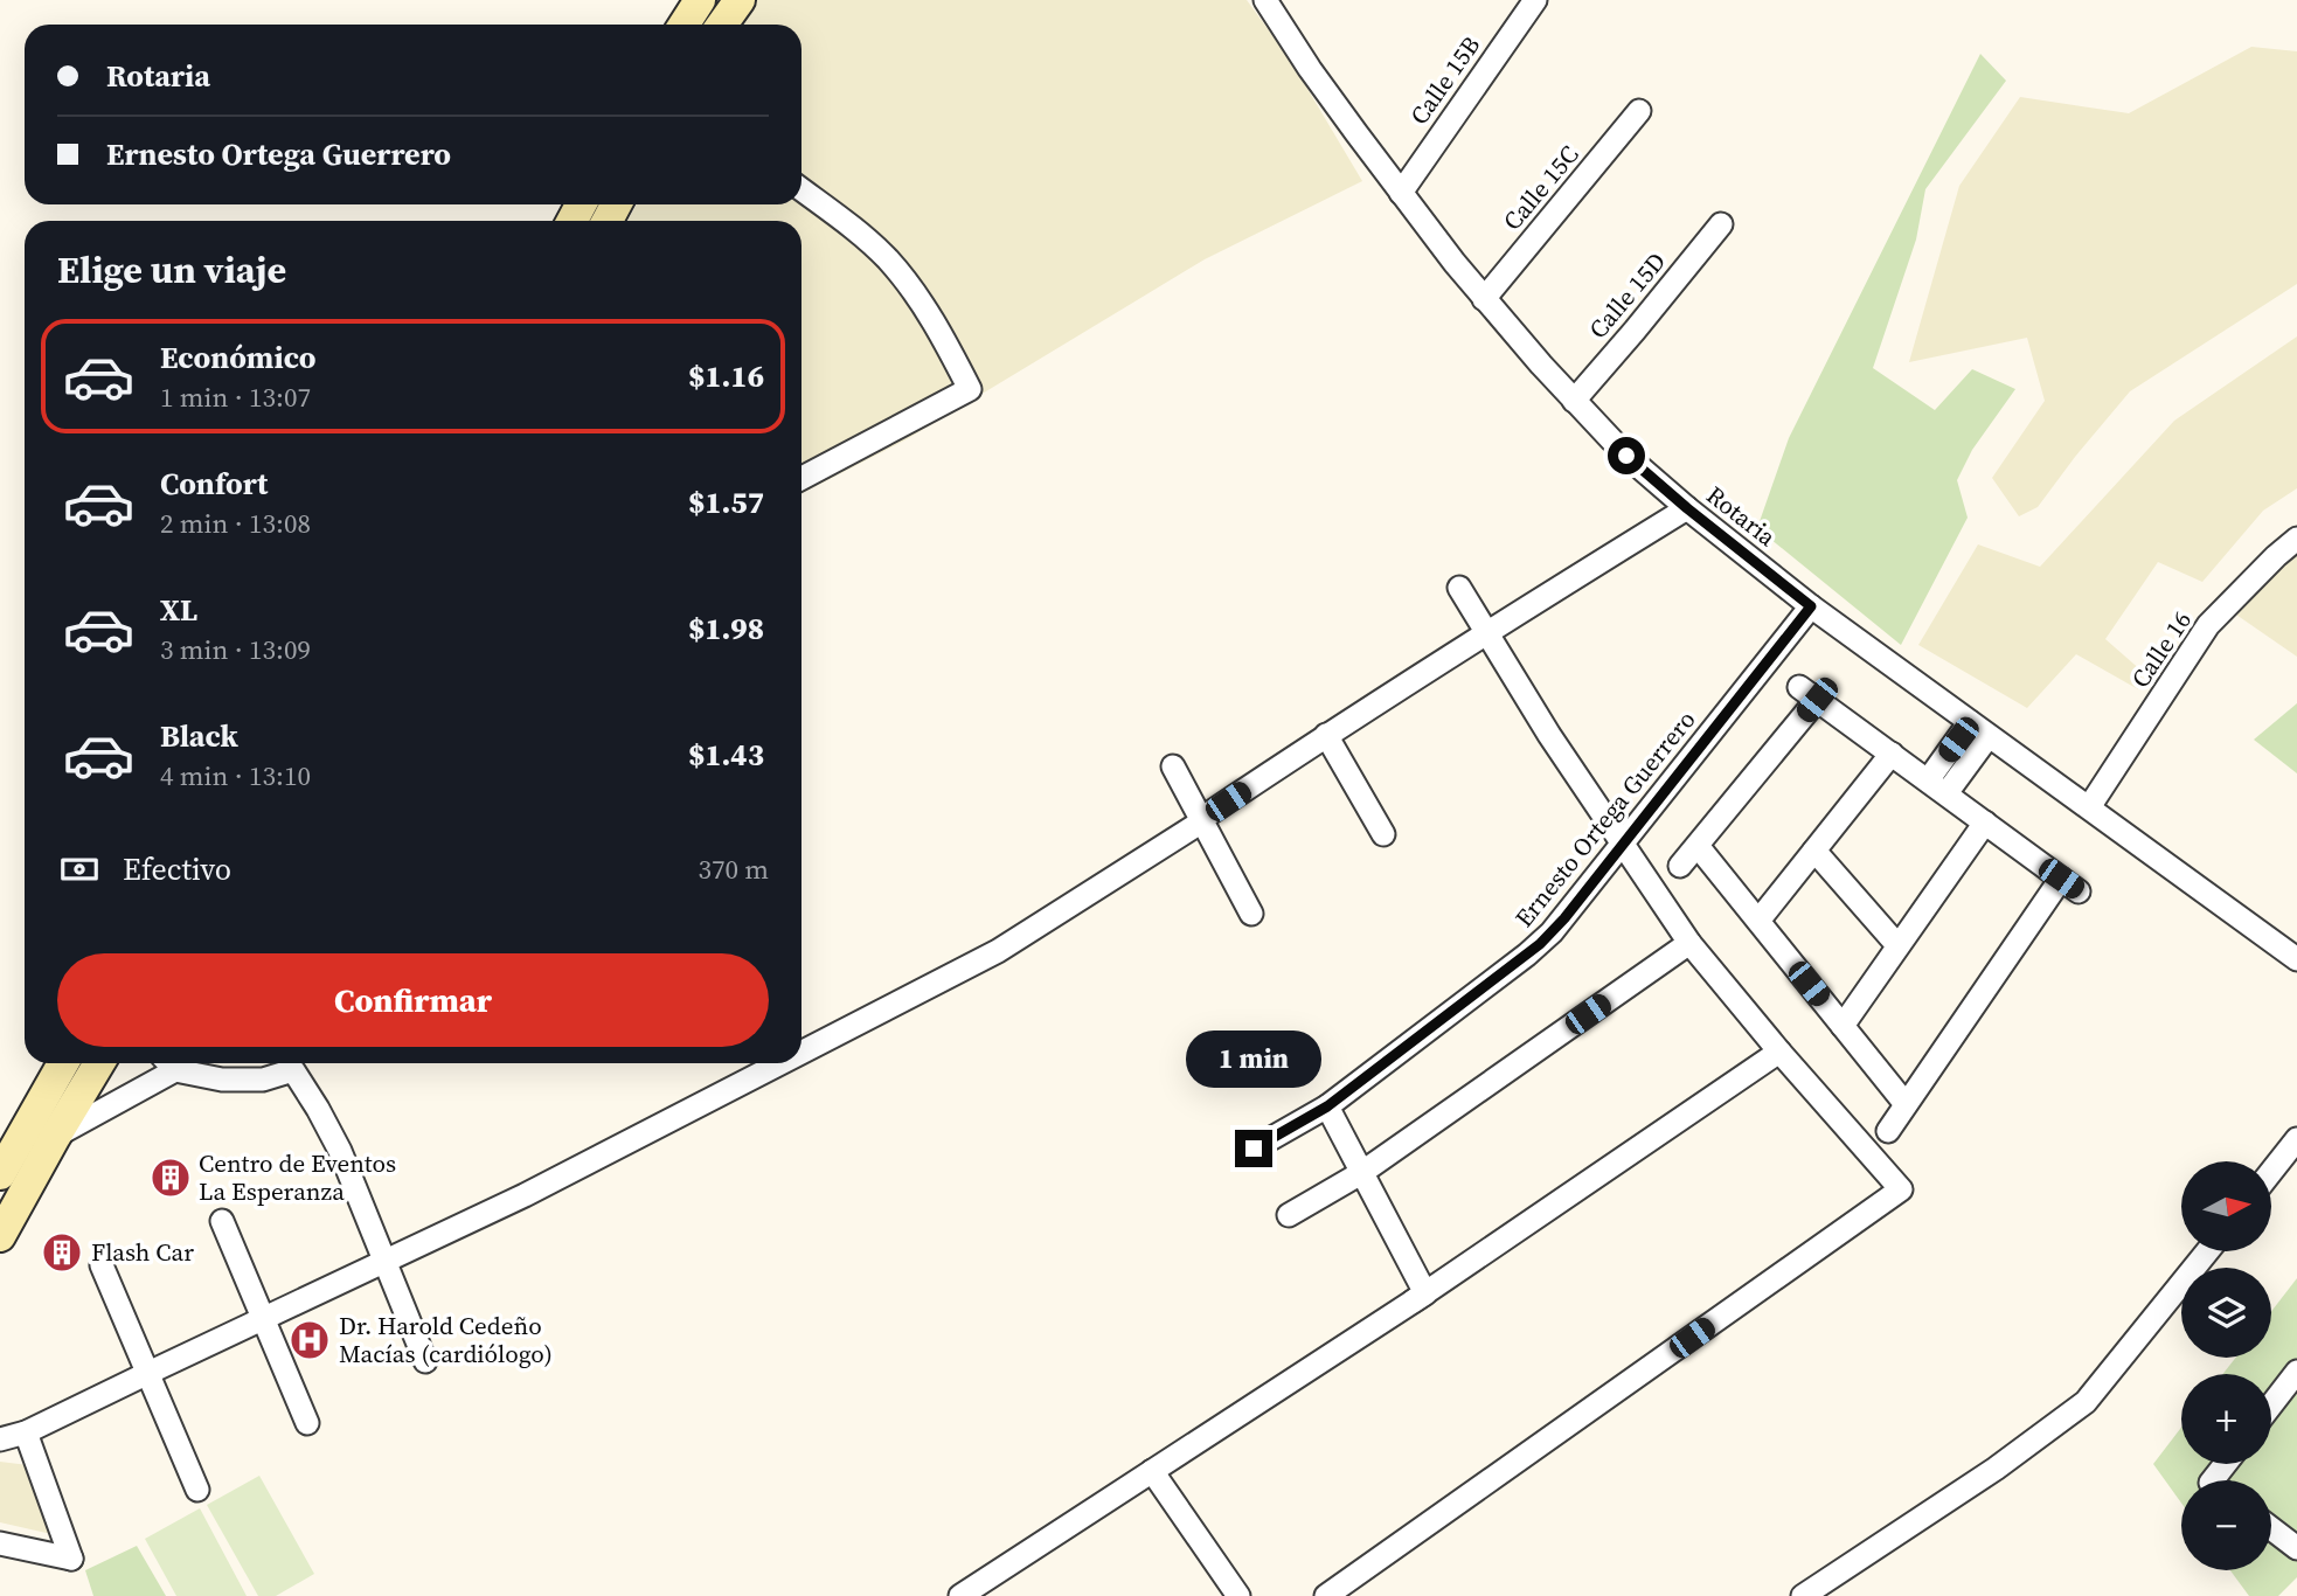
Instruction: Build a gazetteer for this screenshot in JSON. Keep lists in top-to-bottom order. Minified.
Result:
{"streets":{"street":["Calle 15B","Calle 15C","Calle 15D","Rotaria","Calle 16","Ernesto Ortega Guerrero"]},"crossings":[["Calle 15B","Rotaria"],["Calle 15C","Rotaria"],["Calle 15D","Rotaria"],["Rotaria","Calle 16"],["Rotaria","Ernesto Ortega Guerrero"]],"places":{"building":["Centro de Eventos La Esperanza","Flash Car"],"hospital":["Dr. Harold Cedeño Macías (cardiólogo)"]},"north":"right","page":{"banner":["Rotaria","Ernesto Ortega Guerrero"],"heading":"Elige un viaje","list":[{"name":"Económico","note":"1 min · 13:07","value":"$1.16"},{"name":"Confort","note":"2 min · 13:08","value":"$1.57"},{"name":"XL","note":"3 min · 13:09","value":"$1.98"},{"name":"Black","note":"4 min · 13:10","value":"$1.43"}],"pay":["Efectivo","370 m"],"buttons":"Confirmar","bubble":"1 min","map_buttons":["+","−"]}}
